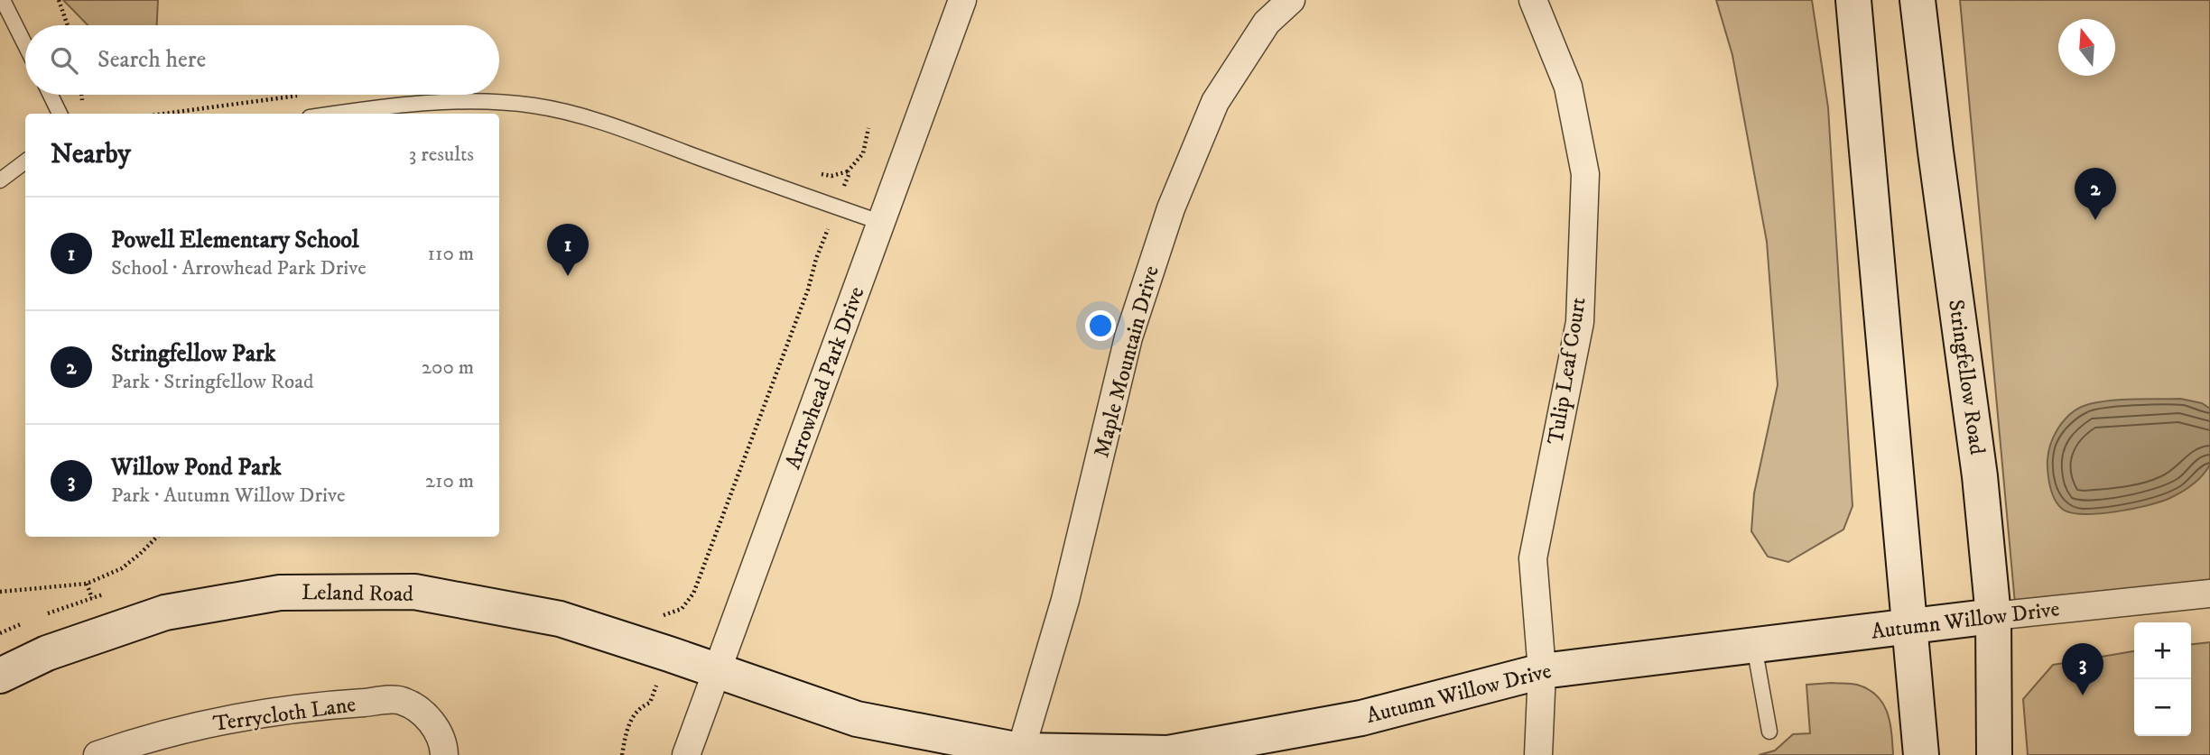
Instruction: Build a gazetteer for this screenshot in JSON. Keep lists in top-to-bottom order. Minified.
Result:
{"streets":{"street":["Maple Mountain Drive","Tulip Leaf Court","Stringfellow Road","Arrowhead Park Drive","Leland Road","Autumn Willow Drive","Terrycloth Lane"]},"crossings":[["Maple Mountain Drive","Autumn Willow Drive"],["Tulip Leaf Court","Autumn Willow Drive"],["Stringfellow Road","Autumn Willow Drive"],["Arrowhead Park Drive","Leland Road"],["Arrowhead Park Drive","Autumn Willow Drive"],["Leland Road","Autumn Willow Drive"]],"north":"top","page":{"search":"Search here","heading":["Nearby","3 results"],"pins":["2","1","3"],"list":[{"mark":"1","name":"Powell Elementary School","note":"School · Arrowhead Park Drive","value":"110 m"},{"mark":"2","name":"Stringfellow Park","note":"Park · Stringfellow Road","value":"200 m"},{"mark":"3","name":"Willow Pond Park","note":"Park · Autumn Willow Drive","value":"210 m"}],"map_buttons":["+","−"]}}
